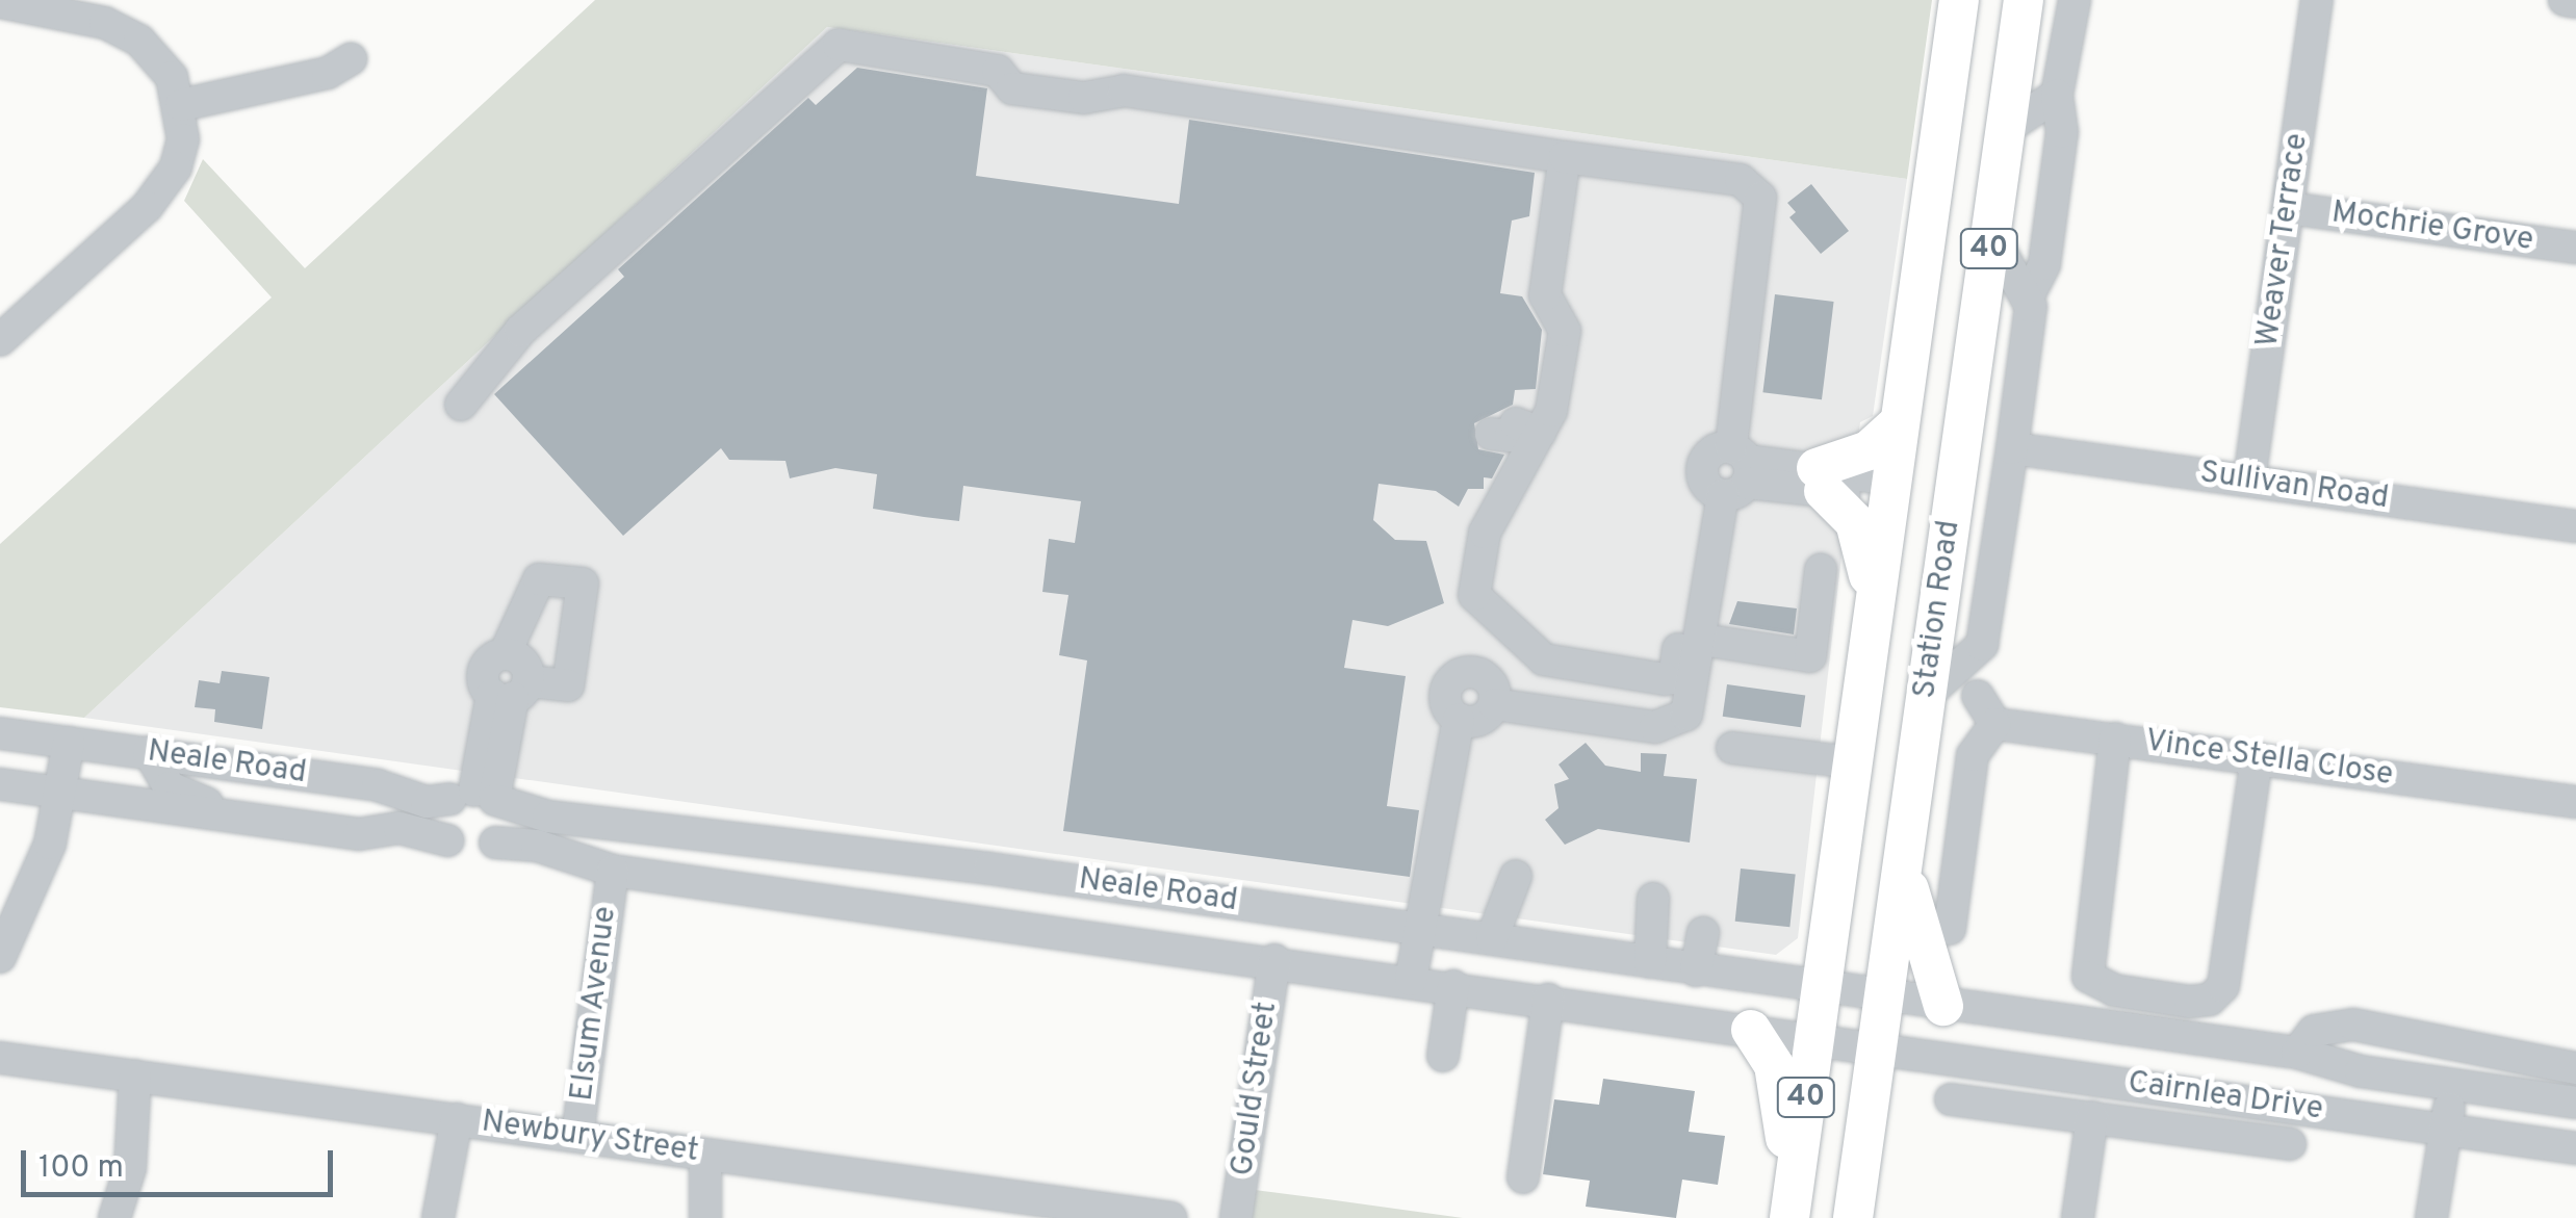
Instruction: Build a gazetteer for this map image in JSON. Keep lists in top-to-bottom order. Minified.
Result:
{"streets":{"main road":["40","Station Road"],"street":["Mochrie Grove","Weaver Terrace","Sullivan Road","Vince Stella Close","Neale Road","Elsum Avenue","Gould Street","Cairnlea Drive","Newbury Street"]},"crossings":[["Mochrie Grove","Weaver Terrace"],["Weaver Terrace","Sullivan Road"],["Station Road","Neale Road"],["Station Road","Cairnlea Drive"],["Neale Road","Elsum Avenue"],["Neale Road","Gould Street"],["Neale Road","Cairnlea Drive"],["Elsum Avenue","Newbury Street"]],"scale_bar":"100 m"}
